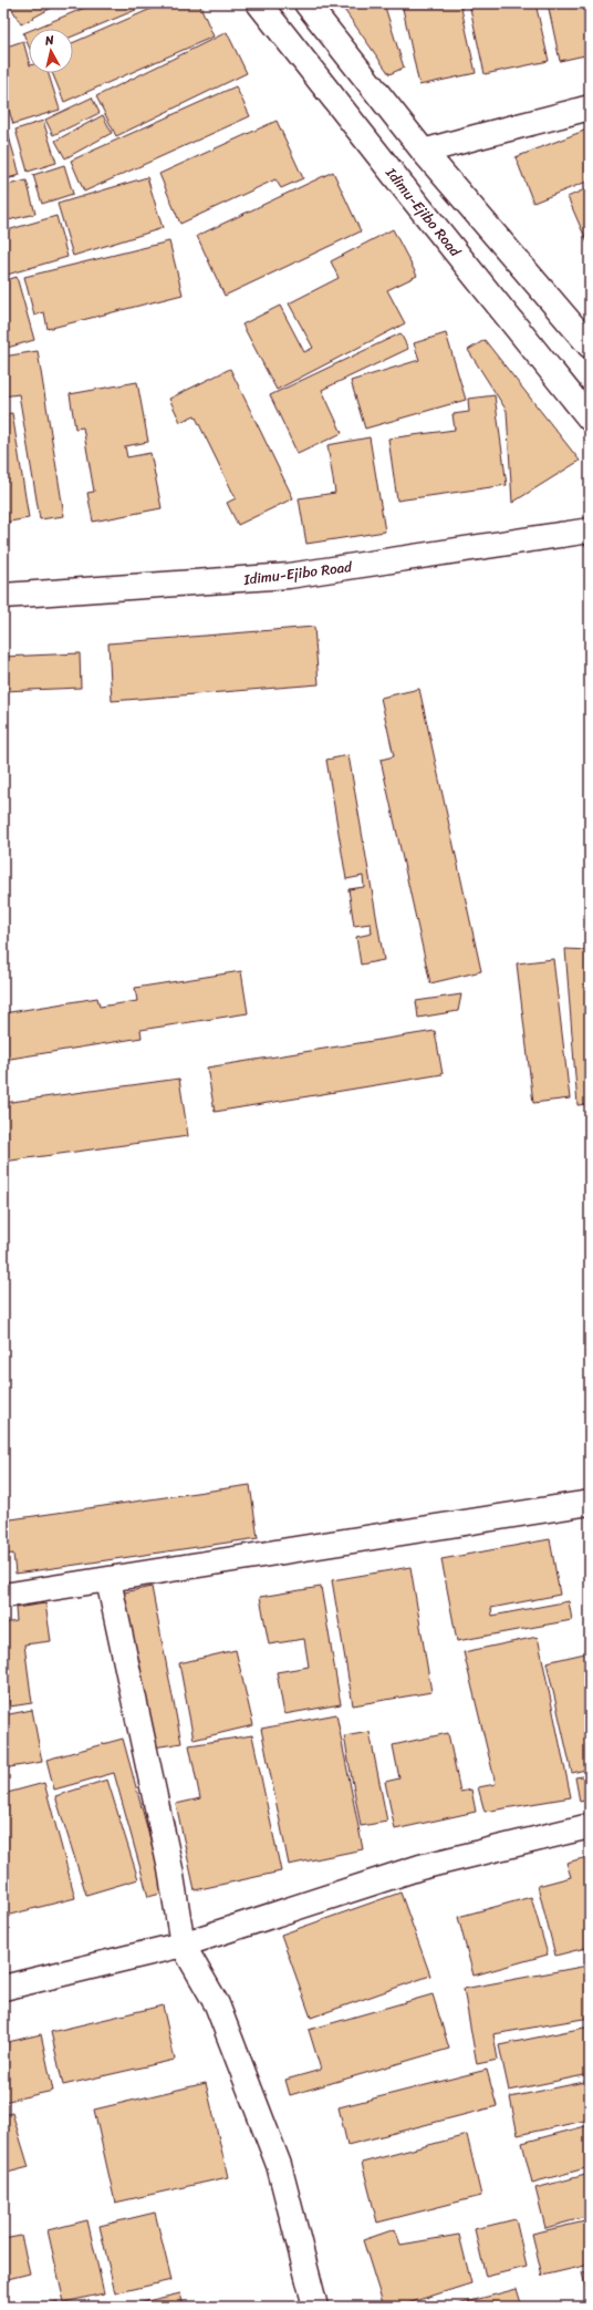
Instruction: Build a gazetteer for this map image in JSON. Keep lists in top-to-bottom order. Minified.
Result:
{"streets":{"street":["Idimu-Ejibo Road"]},"north":"top"}
